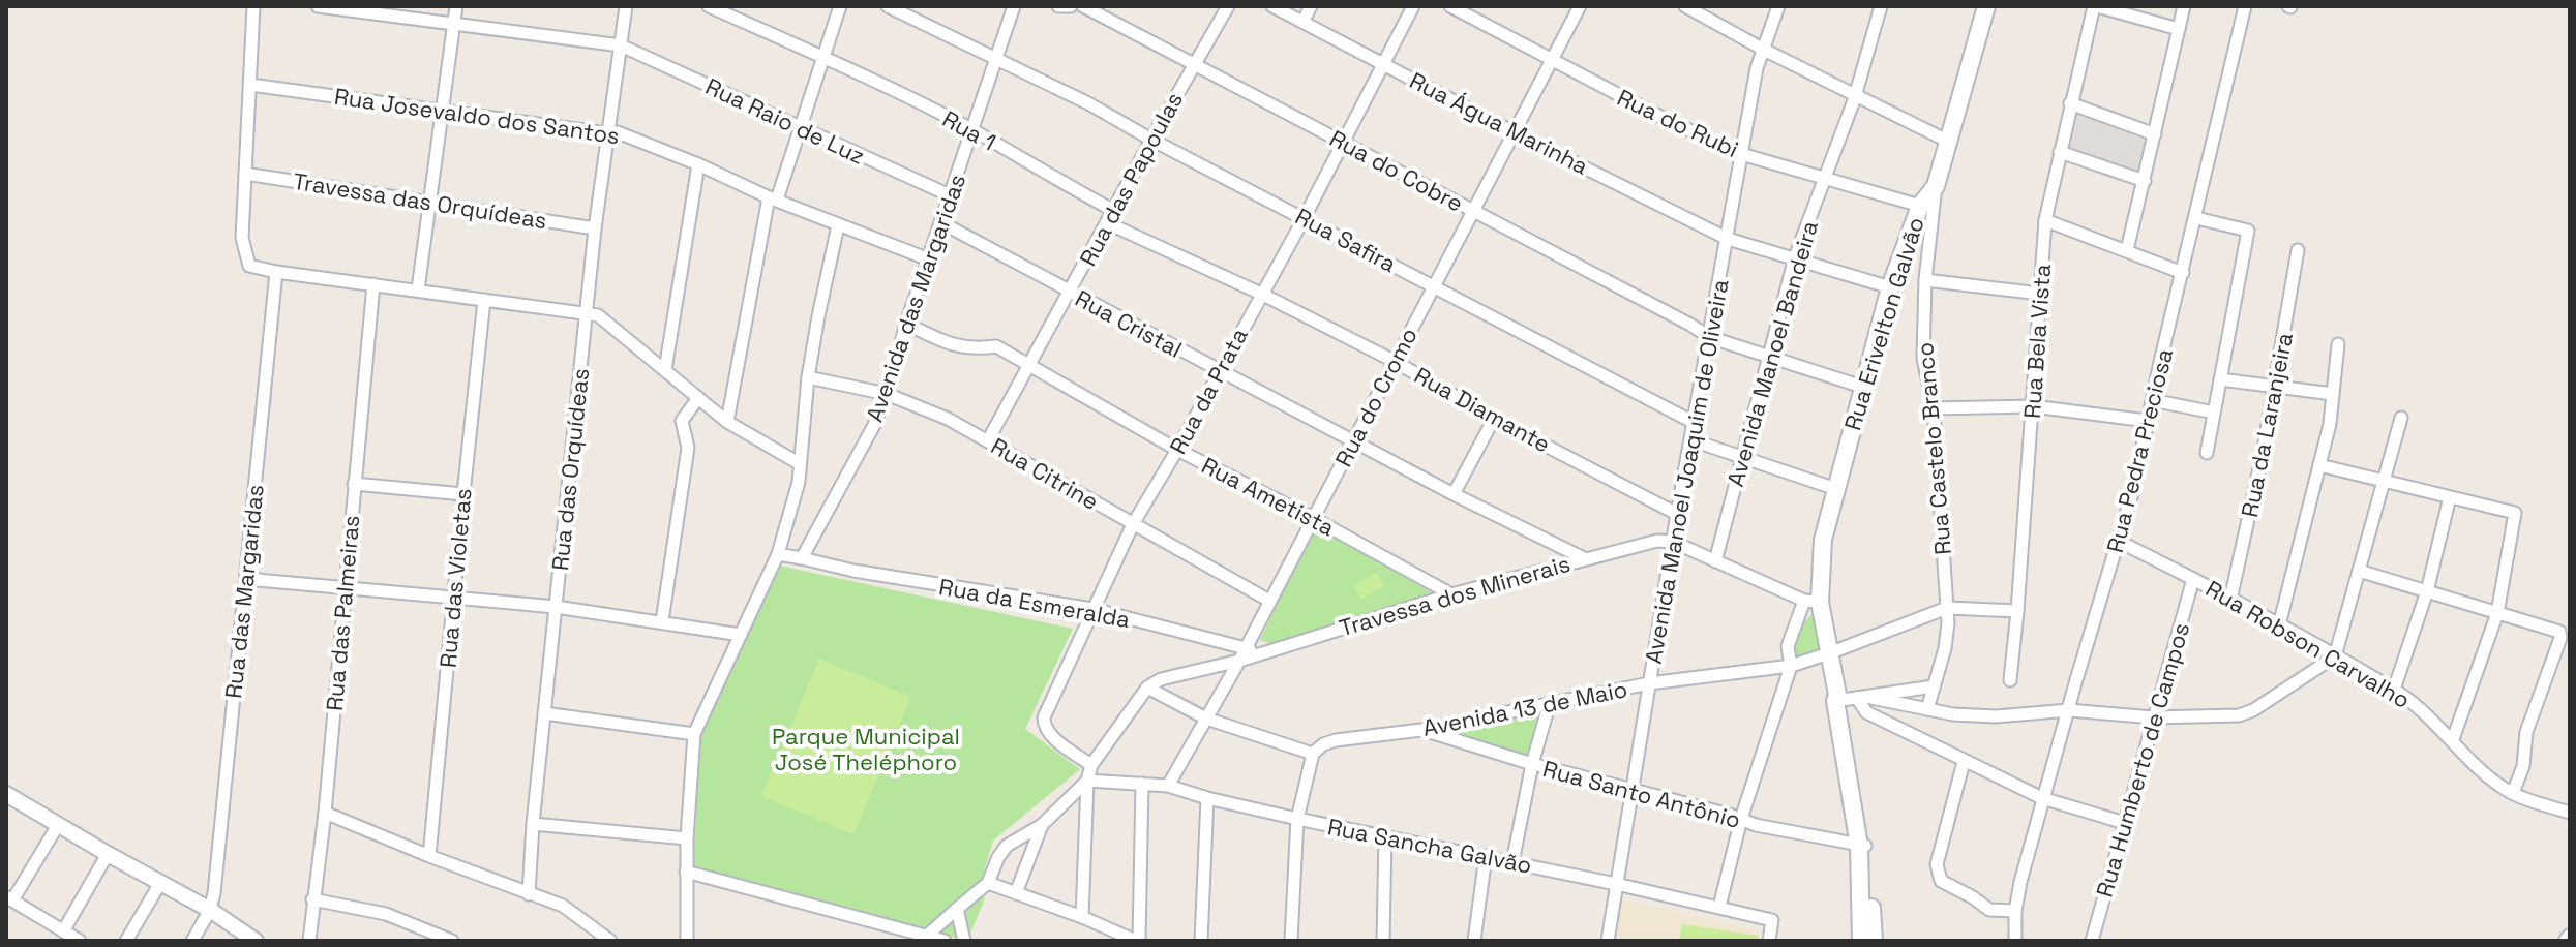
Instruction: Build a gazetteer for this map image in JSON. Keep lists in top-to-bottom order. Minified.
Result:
{"streets":{"main road":["Rua Erivelton Galvão"],"street":["Rua Josevaldo dos Santos","Rua Raio de Luz","Rua Água Marinha","Rua do Rubi","Rua 1","Rua do Cobre","Rua das Papoulas","Travessa das Orquídeas","Rua Safira","Avenida das Margaridas","Rua Cristal","Rua Bela Vista","Avenida Manoel Bandeira","Rua da Prata","Rua do Cromo","Rua Diamante","Rua da Laranjeira","Rua Castelo Branco","Rua Pedra Preciosa","Rua das Orquídeas","Avenida Manoel Joaquim de Oliveira","Rua Citrine","Rua Ametista","Rua das Violetas","Rua das Margaridas","Travessa dos Minerais","Rua da Esmeralda","Rua das Palmeiras","Rua Robson Carvalho","Avenida 13 de Maio","Rua Humberto de Campos","Rua Santo Antônio","Rua Sancha Galvão"]},"crossings":[["Rua Josevaldo dos Santos","Avenida das Margaridas"],["Rua Josevaldo dos Santos","Rua das Orquídeas"],["Rua Raio de Luz","Avenida das Margaridas"],["Rua Raio de Luz","Rua das Orquídeas"],["Rua Água Marinha","Rua Erivelton Galvão"],["Rua Água Marinha","Avenida Manoel Bandeira"],["Rua Água Marinha","Rua da Prata"],["Rua Água Marinha","Rua do Cromo"],["Rua Água Marinha","Avenida Manoel Joaquim de Oliveira"],["Rua do Rubi","Rua Erivelton Galvão"],["Rua do Rubi","Avenida Manoel Bandeira"],["Rua do Rubi","Rua do Cromo"],["Rua do Rubi","Avenida Manoel Joaquim de Oliveira"],["Rua 1","Rua das Papoulas"],["Rua 1","Avenida das Margaridas"],["Rua do Cobre","Rua das Papoulas"],["Rua do Cobre","Rua Erivelton Galvão"],["Rua do Cobre","Avenida Manoel Bandeira"],["Rua do Cobre","Rua da Prata"],["Rua do Cobre","Rua do Cromo"],["Rua do Cobre","Avenida Manoel Joaquim de Oliveira"],["Rua das Papoulas","Rua Safira"],["Rua das Papoulas","Rua Cristal"],["Rua das Papoulas","Rua Diamante"],["Rua das Papoulas","Rua Citrine"],["Rua das Papoulas","Rua Ametista"],["Travessa das Orquídeas","Rua das Orquídeas"],["Rua Safira","Avenida das Margaridas"],["Rua Safira","Rua da Prata"],["Rua Safira","Rua do Cromo"],["Rua Safira","Avenida Manoel Joaquim de Oliveira"],["Avenida das Margaridas","Rua Cristal"],["Avenida das Margaridas","Rua Citrine"],["Avenida das Margaridas","Rua Ametista"],["Avenida das Margaridas","Rua da Esmeralda"],["Rua Cristal","Rua da Prata"],["Rua Cristal","Rua do Cromo"],["Rua Cristal","Travessa dos Minerais"],["Rua Erivelton Galvão","Rua Castelo Branco"],["Rua Erivelton Galvão","Avenida 13 de Maio"],["Rua Erivelton Galvão","Rua Santo Antônio"],["Rua da Prata","Rua Diamante"],["Rua da Prata","Rua Citrine"],["Rua da Prata","Rua Ametista"],["Rua da Prata","Rua da Esmeralda"],["Rua do Cromo","Rua Diamante"],["Rua do Cromo","Rua Citrine"],["Rua do Cromo","Rua Ametista"],["Rua do Cromo","Travessa dos Minerais"],["Rua do Cromo","Rua da Esmeralda"],["Rua do Cromo","Rua Sancha Galvão"],["Rua Diamante","Avenida Manoel Joaquim de Oliveira"],["Rua da Laranjeira","Rua Robson Carvalho"],["Rua Castelo Branco","Avenida 13 de Maio"],["Rua Pedra Preciosa","Rua Robson Carvalho"],["Avenida Manoel Joaquim de Oliveira","Travessa dos Minerais"],["Avenida Manoel Joaquim de Oliveira","Avenida 13 de Maio"],["Avenida Manoel Joaquim de Oliveira","Rua Santo Antônio"],["Avenida Manoel Joaquim de Oliveira","Rua Sancha Galvão"],["Rua Ametista","Travessa dos Minerais"],["Travessa dos Minerais","Rua da Esmeralda"],["Rua Robson Carvalho","Rua Humberto de Campos"],["Avenida 13 de Maio","Rua Santo Antônio"]],"parks":["Parque Municipal José Theléphoro"]}
